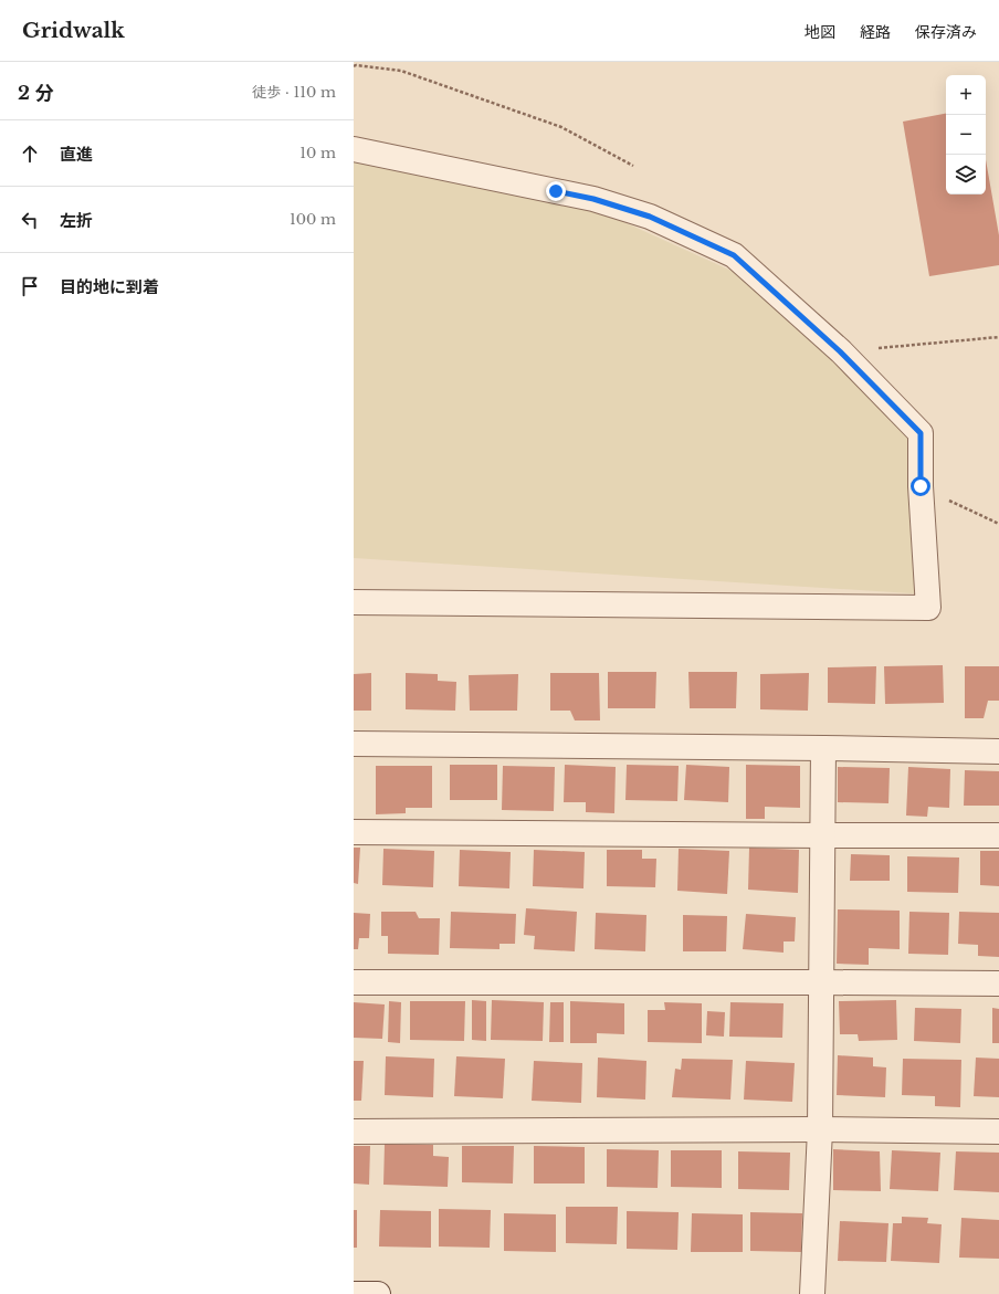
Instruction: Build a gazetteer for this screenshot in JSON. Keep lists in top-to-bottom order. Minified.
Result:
{"page":{"header":"Gridwalk","nav":["地図","経路","保存済み"],"heading":["2 分","徒歩 · 110 m"],"map_buttons":["+","−"],"list":[["直進","10 m"],["左折","100 m"],"目的地に到着"]}}
